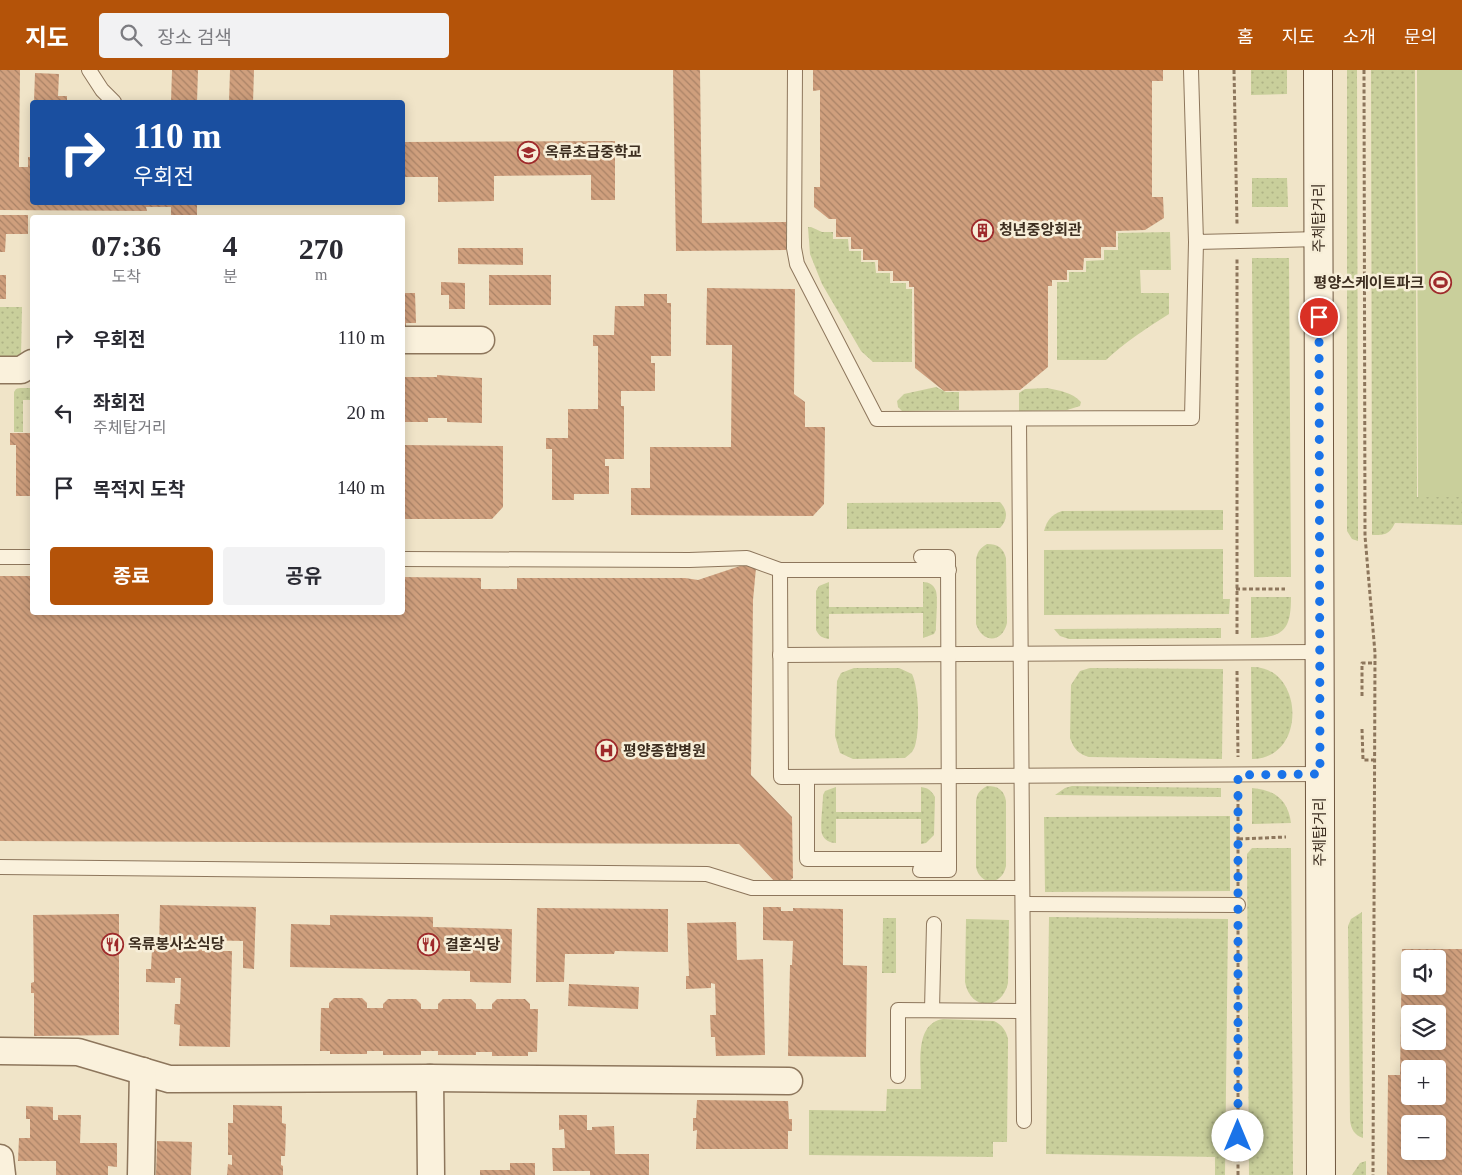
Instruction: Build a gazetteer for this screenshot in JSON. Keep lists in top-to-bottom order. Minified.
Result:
{"streets":{"main road":["주체탑거리"]},"places":{"school or university":["옥류초급중학교"],"building":["청년중앙회관"],"sports":["평양스케이트파크"],"hospital":["평양종합병원"],"restaurant":["옥류봉사소식당","결혼식당"]},"page":{"header":"지도","search":"장소 검색","nav":["홈","지도","소개","문의"],"turn":["110 m","우회전"],"eta":["07:36","도착","4","분","270","m"],"list":[{"name":"우회전","value":"110 m"},{"name":"좌회전","note":"주체탑거리","value":"20 m"},{"name":"목적지 도착","value":"140 m"}],"buttons":["종료","공유"],"map_buttons":["+","−"]}}
